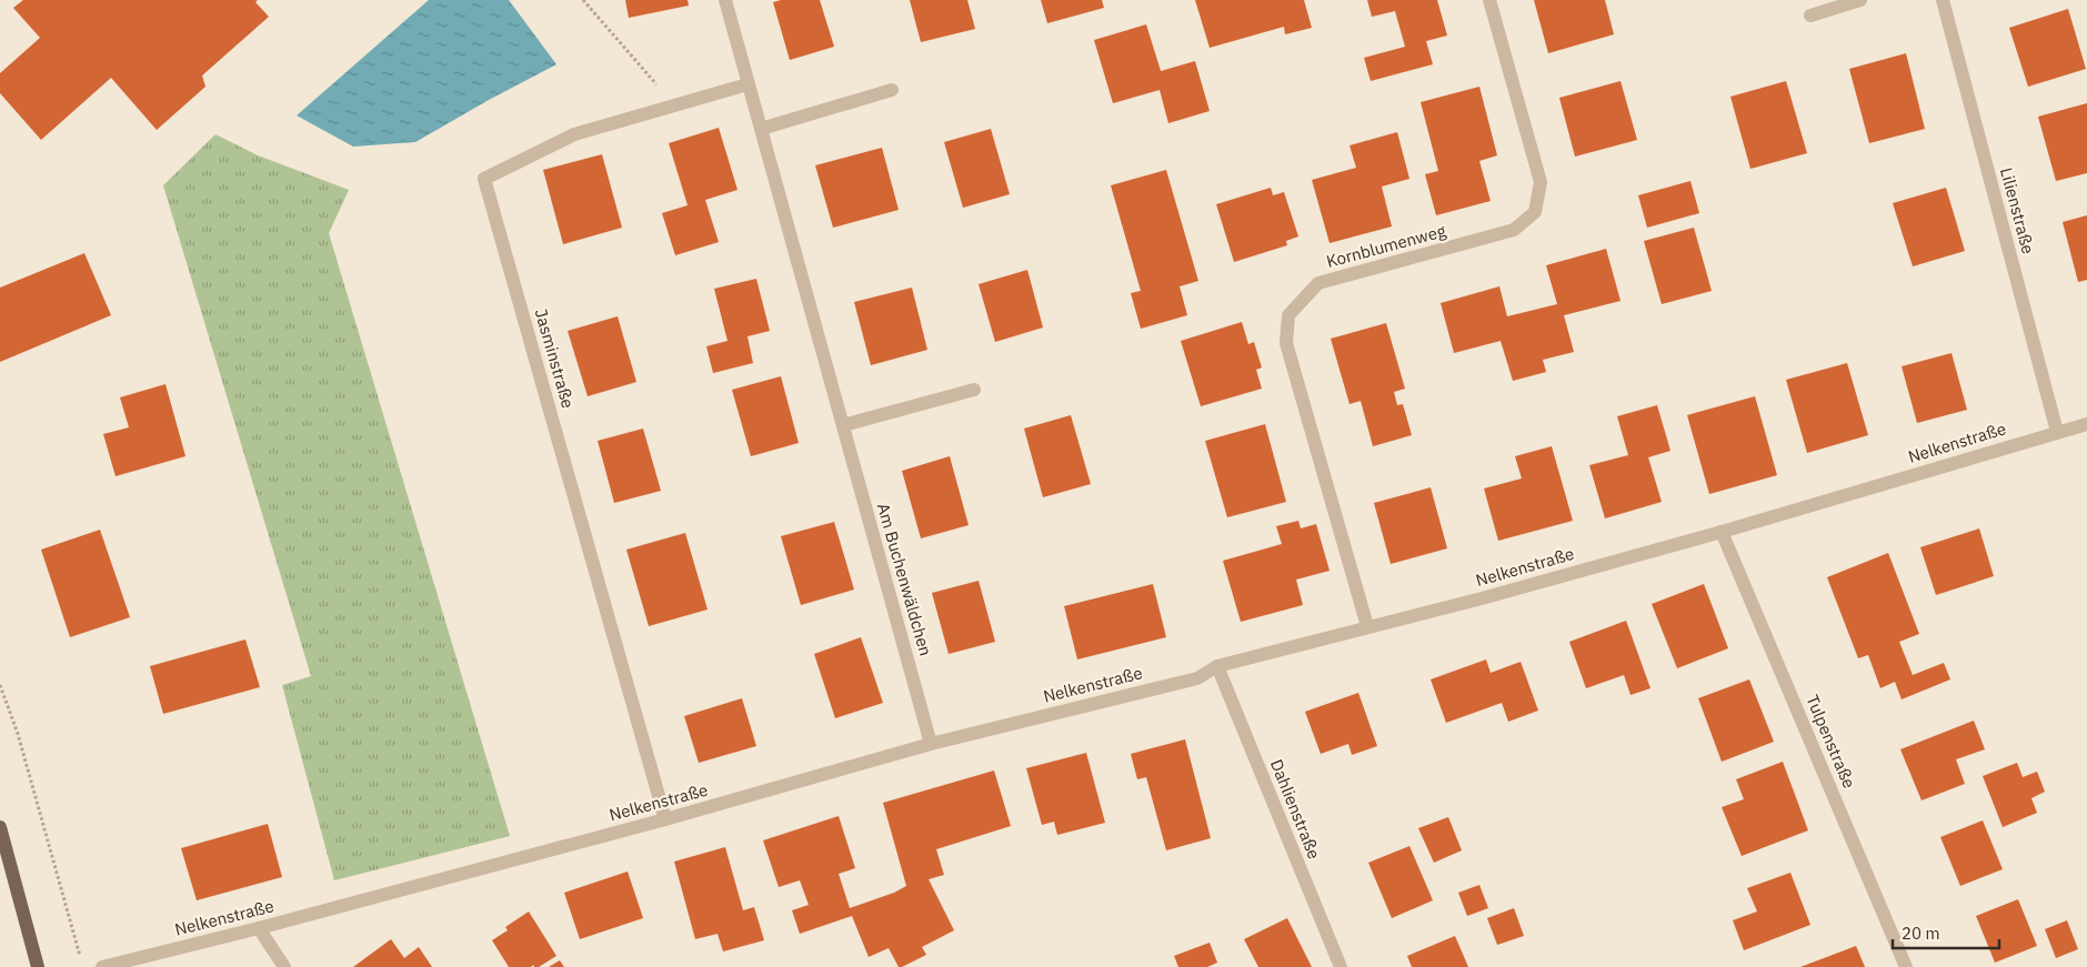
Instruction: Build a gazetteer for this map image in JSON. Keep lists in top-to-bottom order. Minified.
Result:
{"streets":{"street":["Lilienstraße","Kornblumenweg","Jasminstraße","Nelkenstraße","Am Buchenwäldchen","Tulpenstraße","Dahlienstraße"]},"crossings":[["Lilienstraße","Nelkenstraße"],["Kornblumenweg","Nelkenstraße"],["Jasminstraße","Nelkenstraße"],["Jasminstraße","Am Buchenwäldchen"],["Nelkenstraße","Am Buchenwäldchen"],["Nelkenstraße","Tulpenstraße"],["Nelkenstraße","Dahlienstraße"]],"scale_bar":"20 m"}
